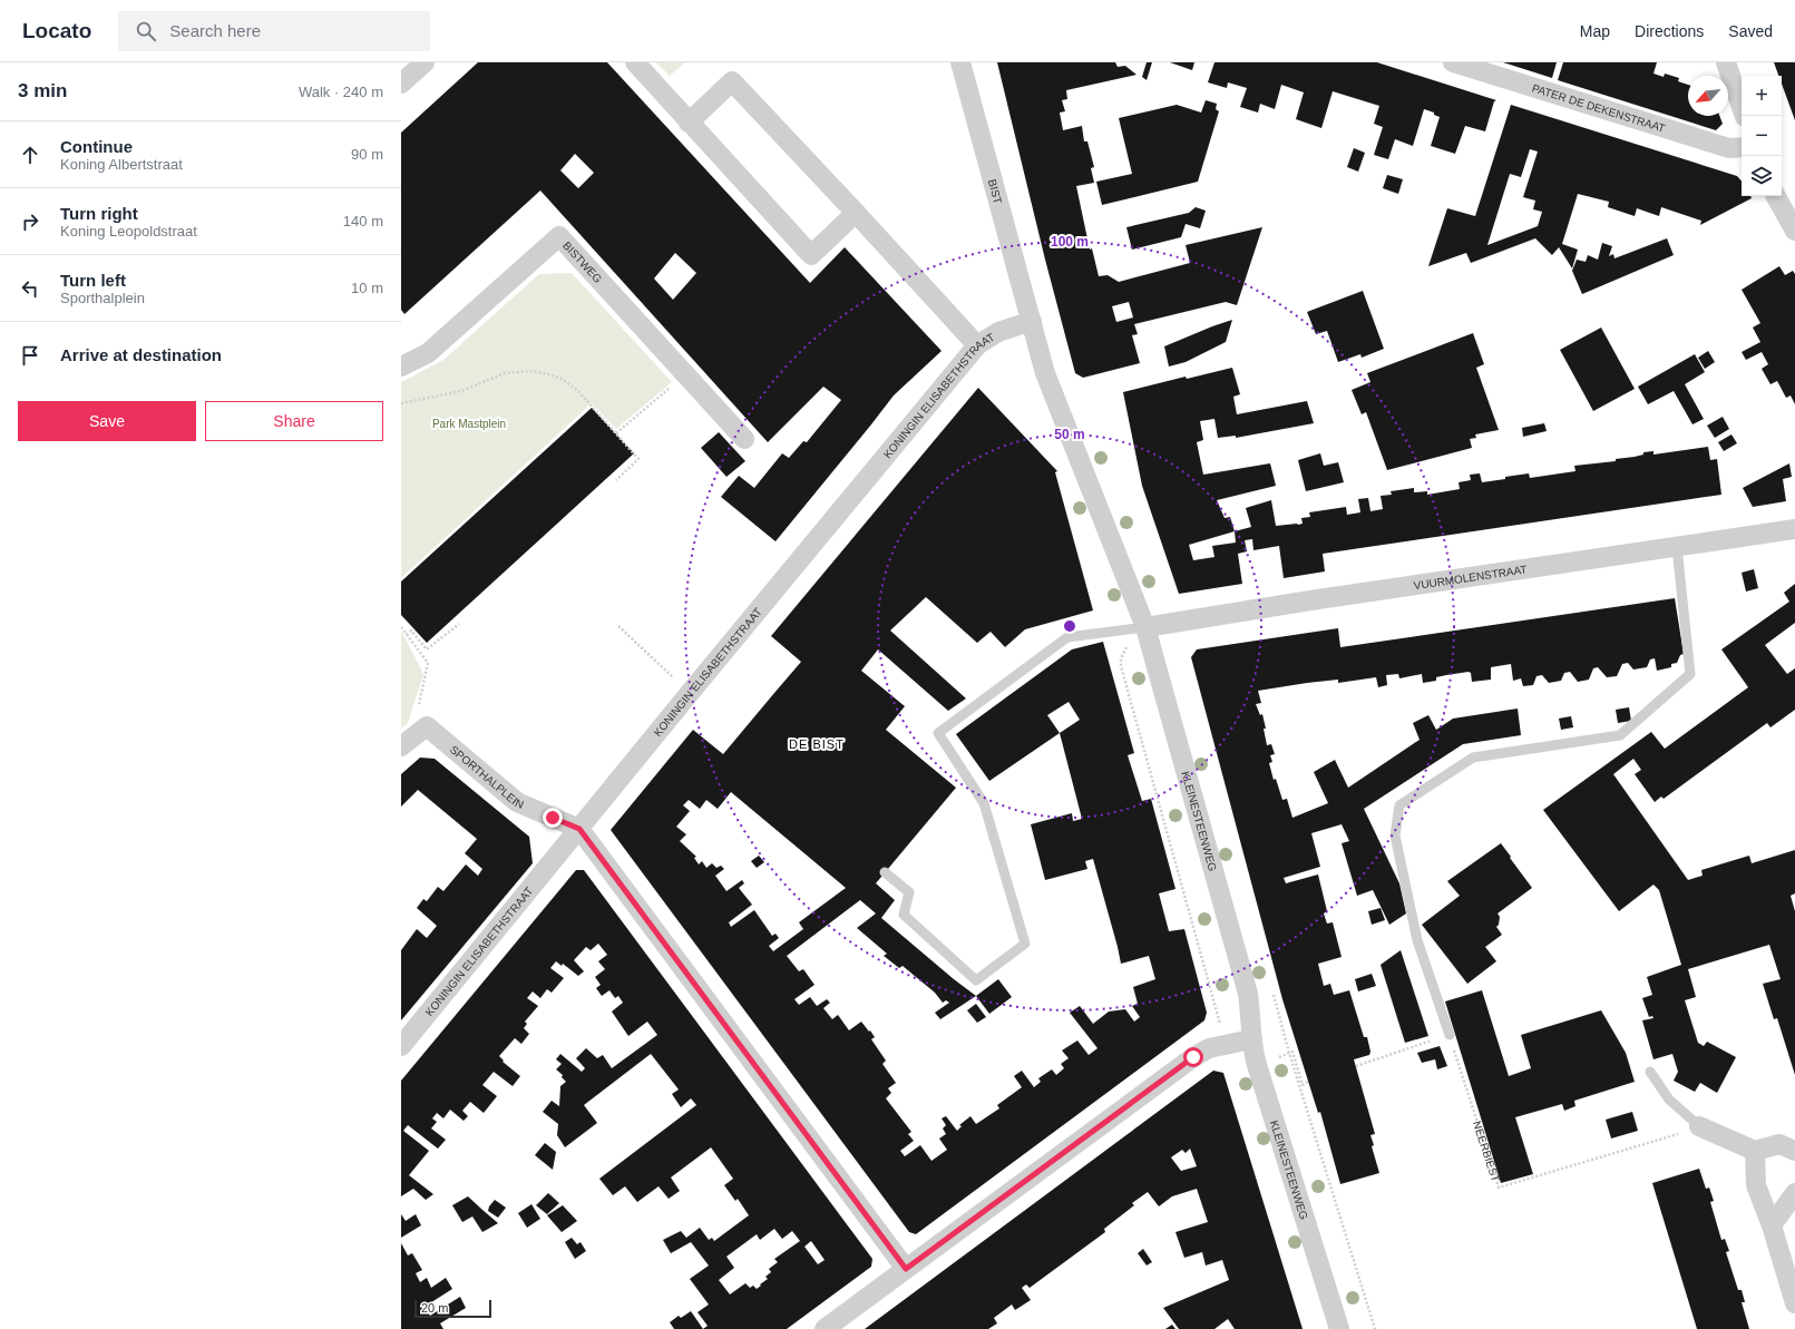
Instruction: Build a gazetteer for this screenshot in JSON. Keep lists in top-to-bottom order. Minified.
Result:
{"streets":{"street":["PATER DE DEKENSTRAAT","BIST","BISTWEG","KONINGIN ELISABETHSTRAAT","VUURMOLENSTRAAT","SPORTHALPLEIN","KLEINESTEENWEG"],"path":["NEERBIEST"]},"crossings":[["BIST","KONINGIN ELISABETHSTRAAT"],["BIST","KLEINESTEENWEG"],["KONINGIN ELISABETHSTRAAT","SPORTHALPLEIN"],["KONINGIN ELISABETHSTRAAT","KLEINESTEENWEG"],["VUURMOLENSTRAAT","KLEINESTEENWEG"]],"districts":["DE BIST"],"parks":["Park Mastplein"],"scale_bar":"20 m","north":"bottom left","page":{"header":"Locato","search":"Search here","nav":["Map","Directions","Saved"],"heading":["3 min","Walk · 240 m"],"map_buttons":["+","−"],"list":[["Continue","Koning Albertstraat","90 m"],["Turn right","Koning Leopoldstraat","140 m"],["Turn left","Sporthalplein","10 m"],"Arrive at destination"],"buttons":["Save","Share"],"scale":"20 m"},"rings":["100 m","50 m"]}
